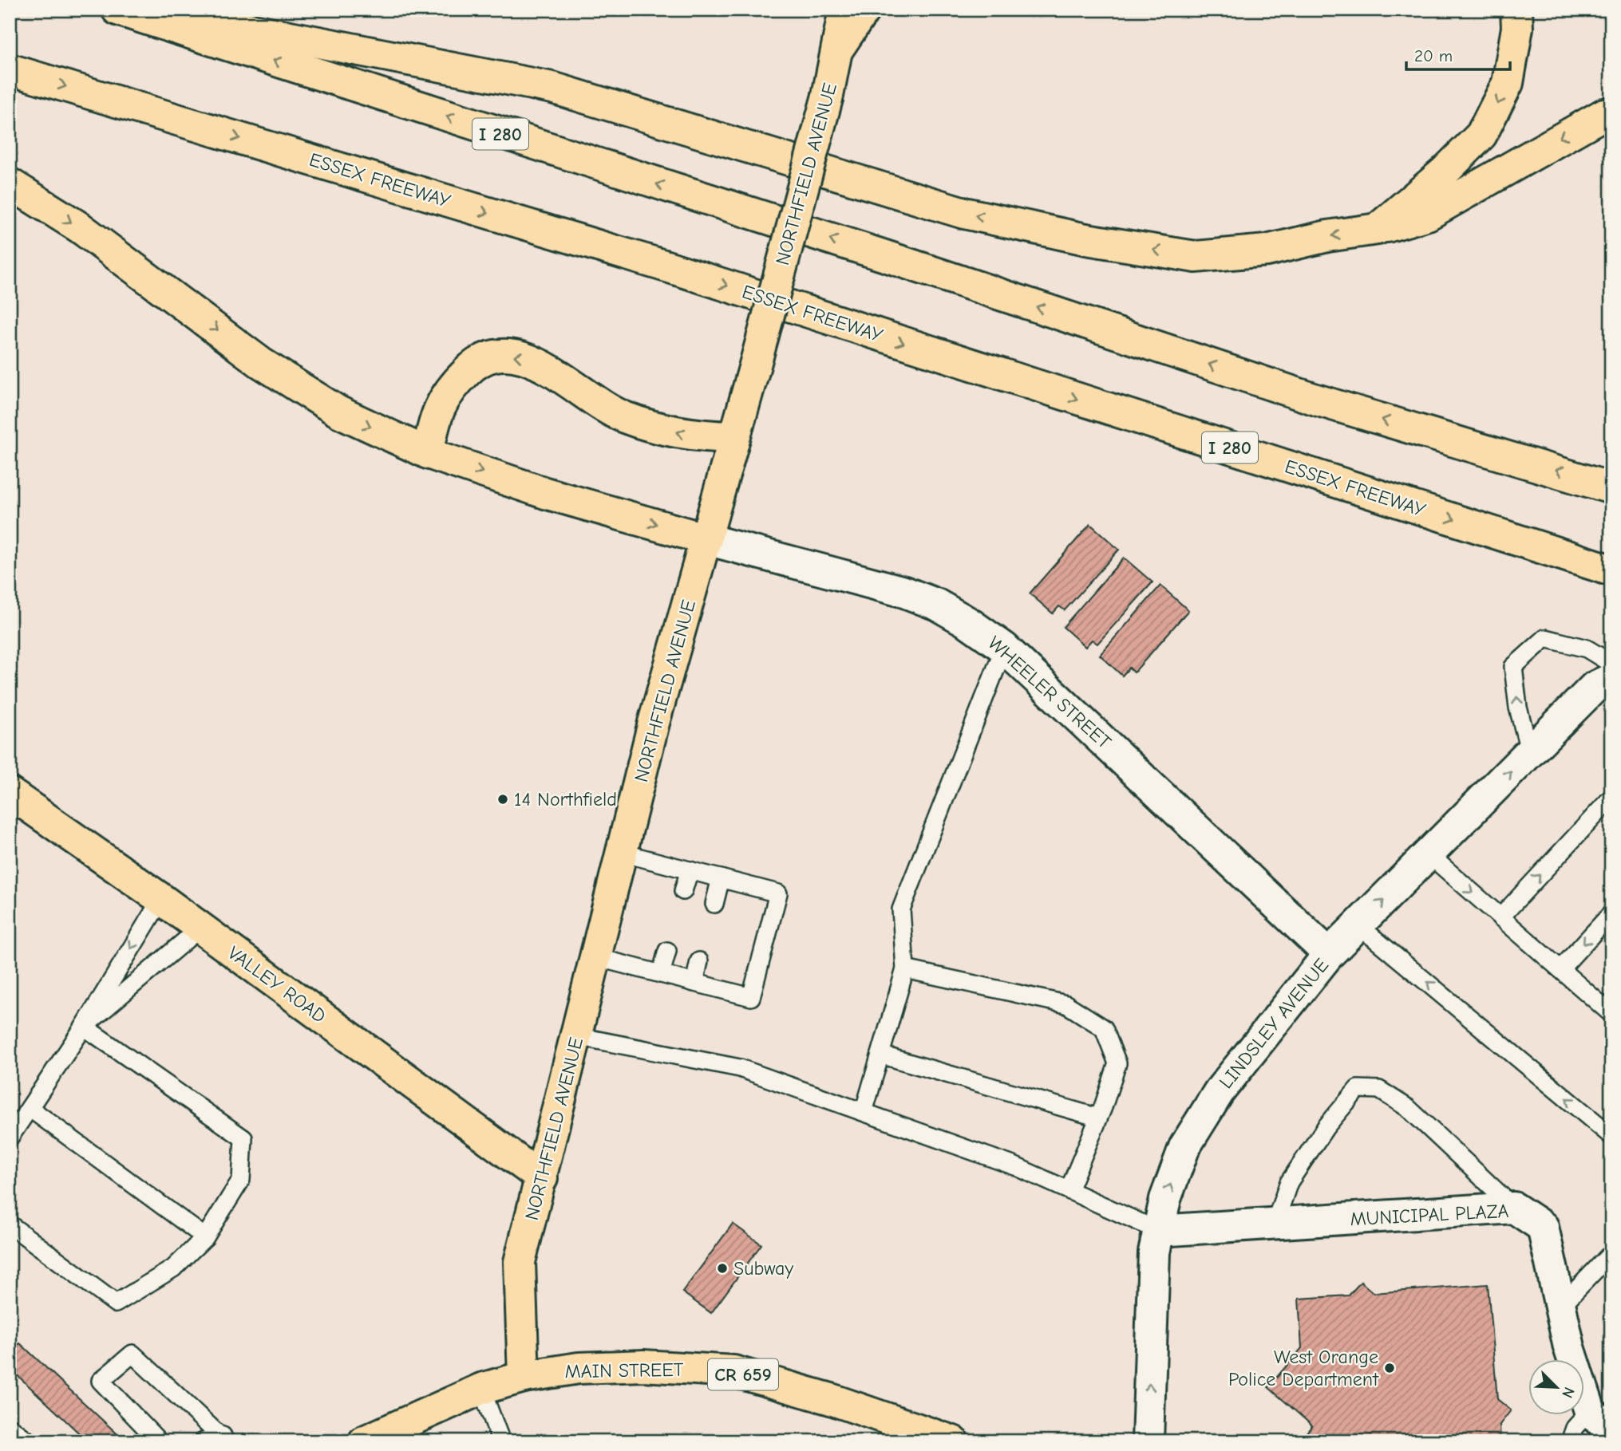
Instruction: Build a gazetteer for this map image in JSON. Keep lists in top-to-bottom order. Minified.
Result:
{"streets":{"main road":["I 280","NORTHFIELD AVENUE","ESSEX FREEWAY","VALLEY ROAD","MAIN STREET","CR 659"],"street":["WHEELER STREET","LINDSLEY AVENUE","MUNICIPAL PLAZA"]},"crossings":[["NORTHFIELD AVENUE","WHEELER STREET"],["NORTHFIELD AVENUE","VALLEY ROAD"],["NORTHFIELD AVENUE","MAIN STREET"],["WHEELER STREET","LINDSLEY AVENUE"],["LINDSLEY AVENUE","MUNICIPAL PLAZA"]],"one_way":["LINDSLEY AVENUE"],"places":["14 Northfield","Subway","West Orange Police Department"],"scale_bar":"20 m","north":"bottom right"}
